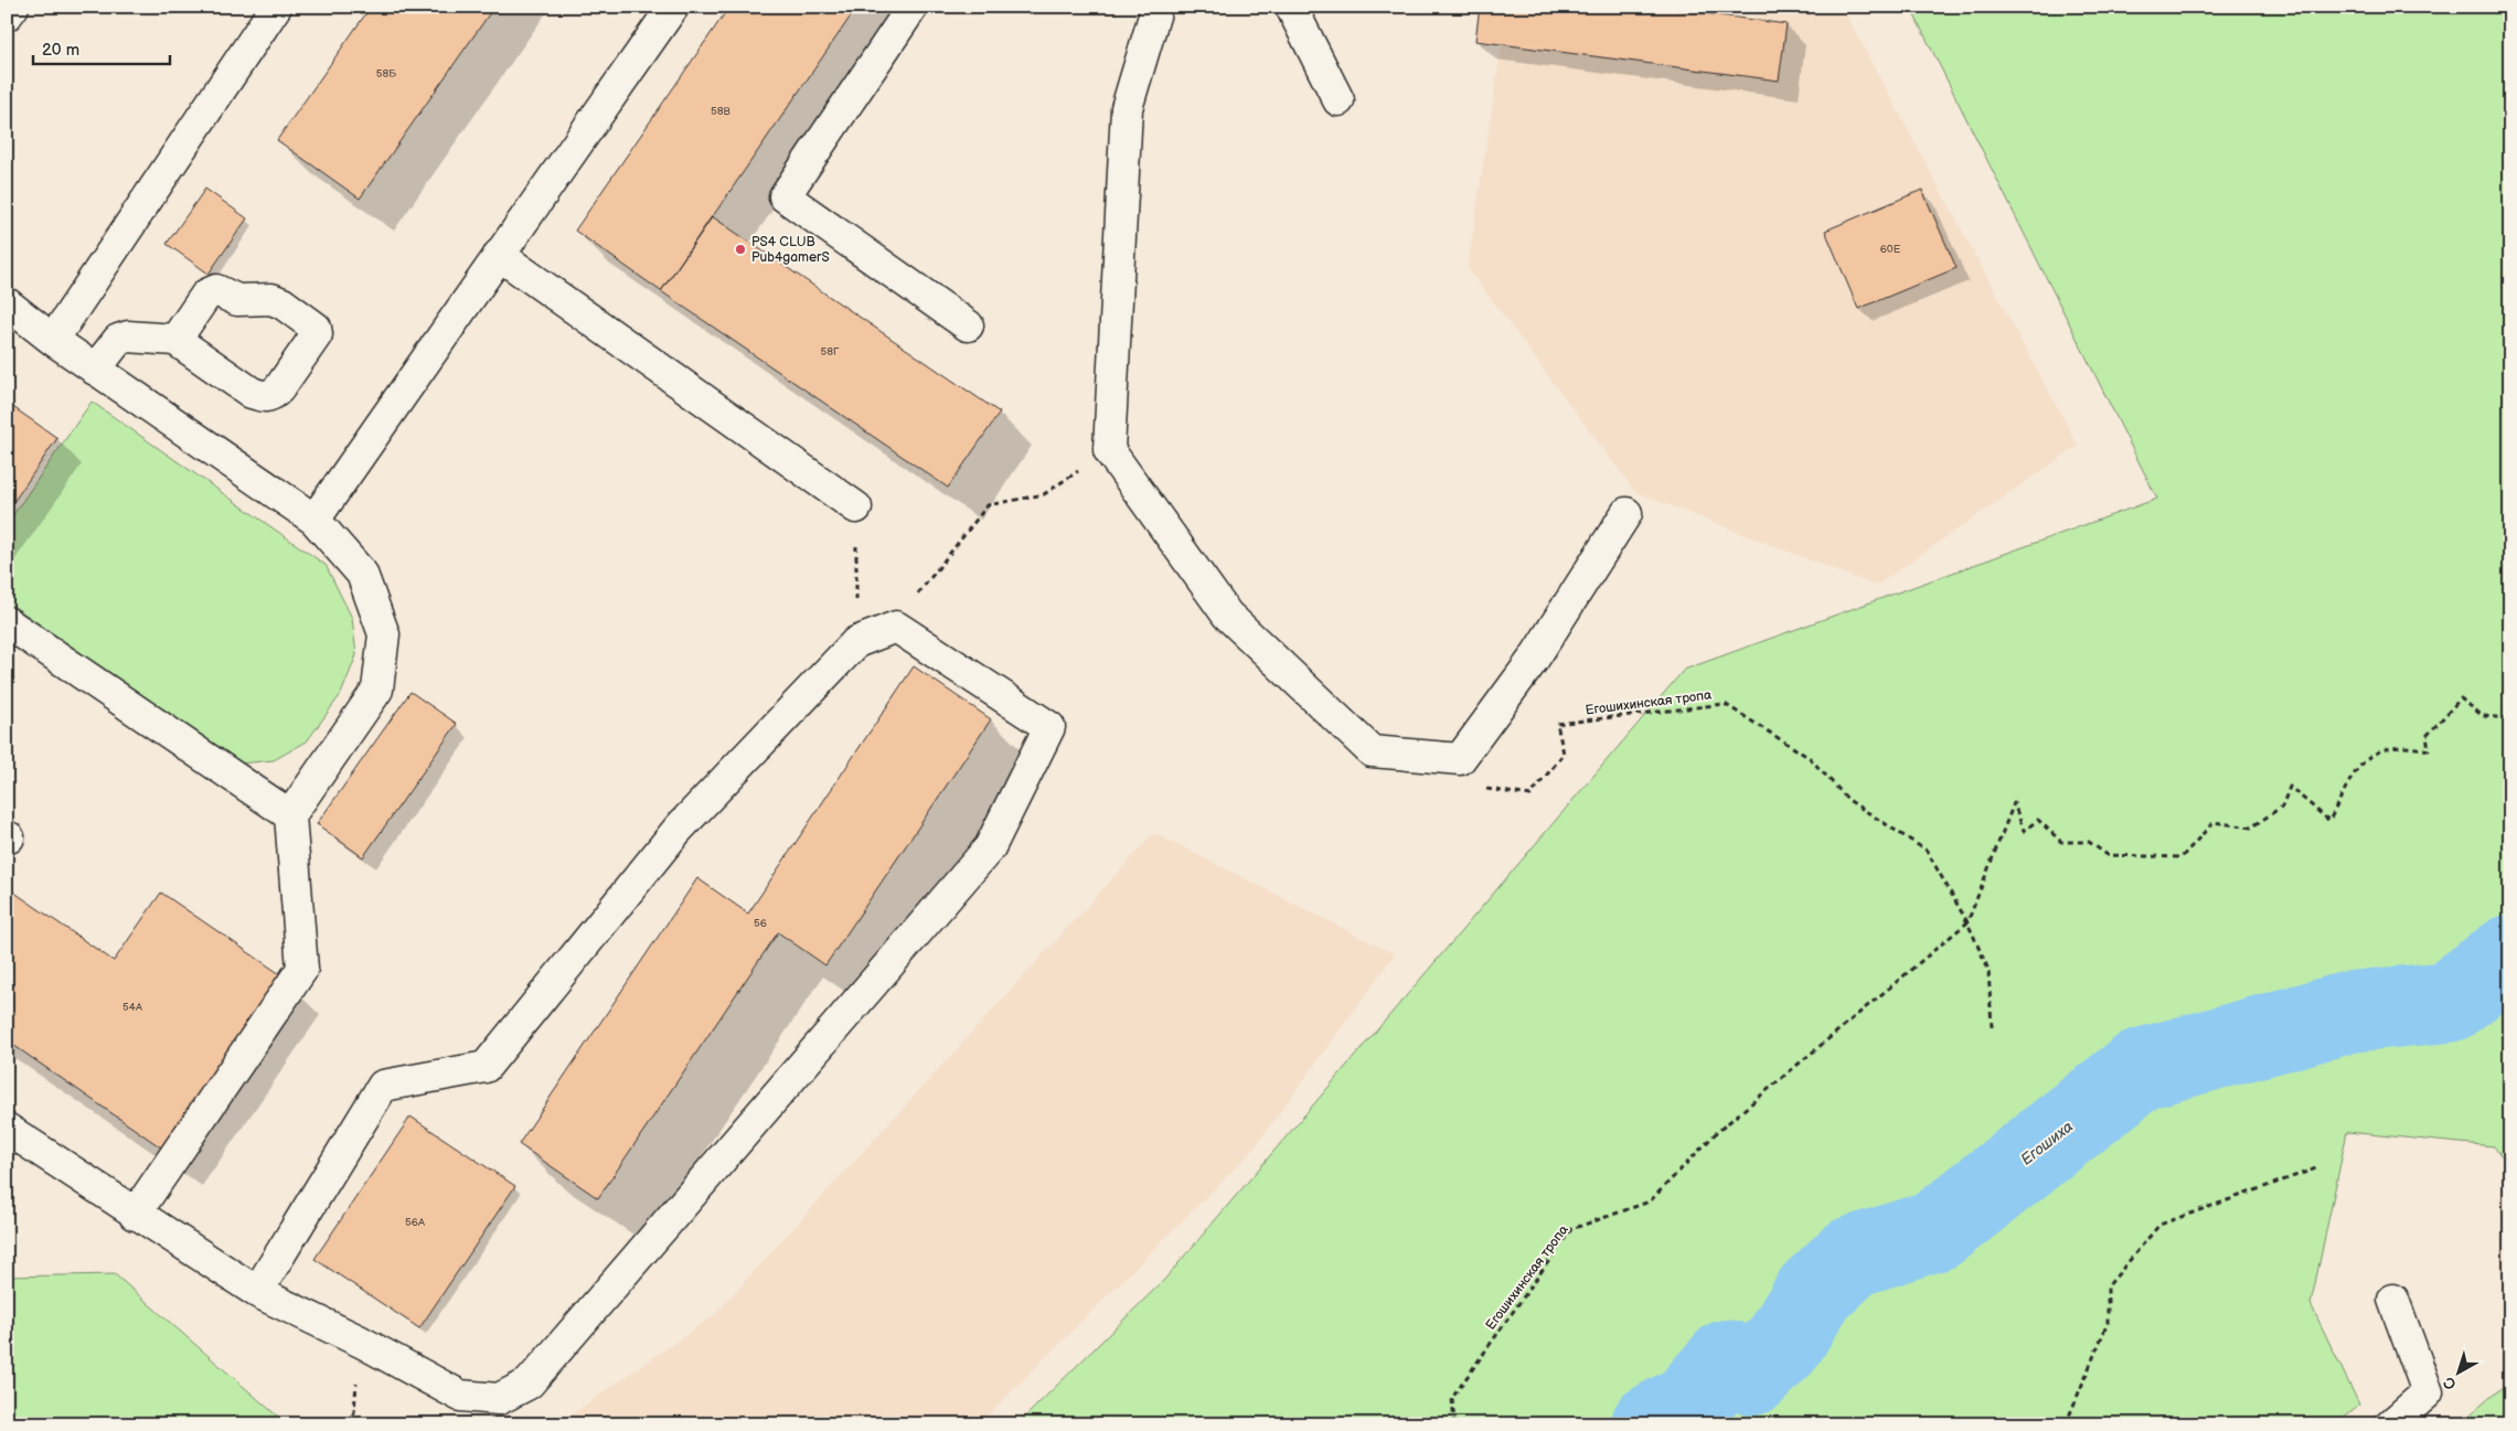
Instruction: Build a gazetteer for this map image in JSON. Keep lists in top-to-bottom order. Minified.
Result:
{"streets":{"path":["Егошихинская тропа"]},"water":["Егошиха"],"places":["PS4 CLUB Pub4gamerS"],"house_numbers":["58Б","58В","60Е","58Г","56","54А","56А"],"scale_bar":"20 m","north":"bottom left"}
